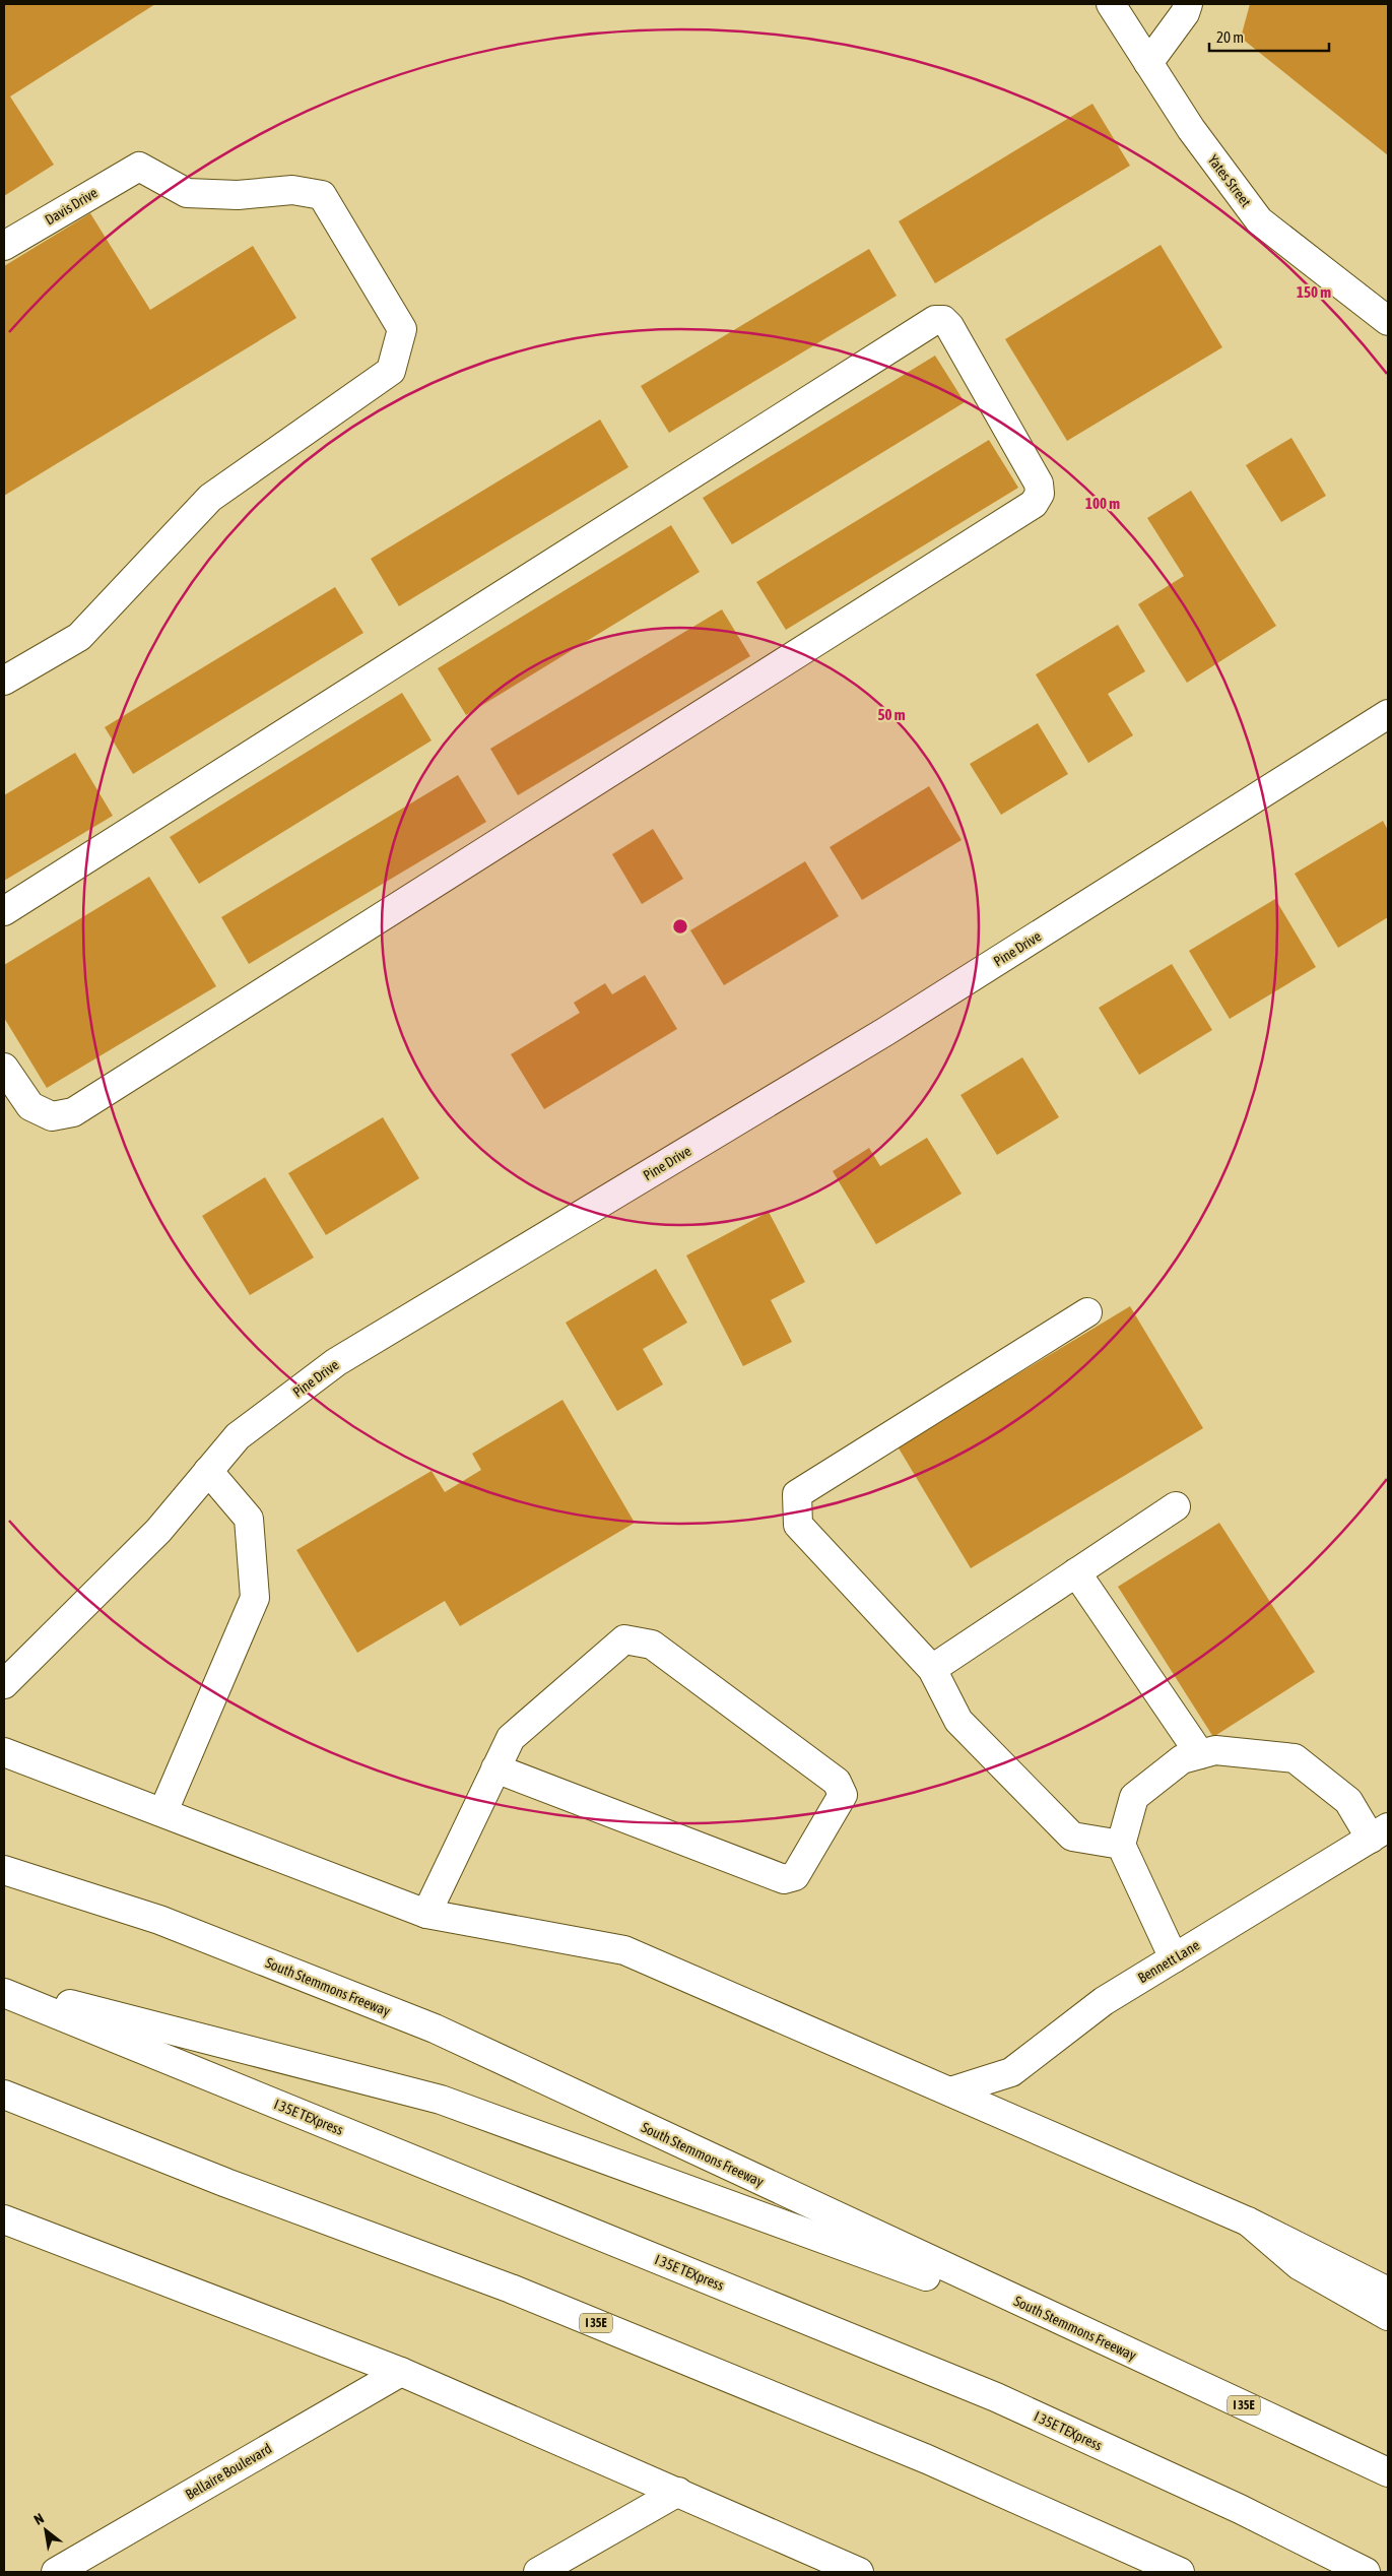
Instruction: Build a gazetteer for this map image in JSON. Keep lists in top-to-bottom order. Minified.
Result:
{"streets":{"main road":["Yates Street","Davis Drive","Pine Drive","Bennett Lane","South Stemmons Freeway","I 35E TEXpress","I 35E","Bellaire Boulevard"]},"scale_bar":"20 m","north":"top left","rings":["150 m","100 m","50 m"]}
